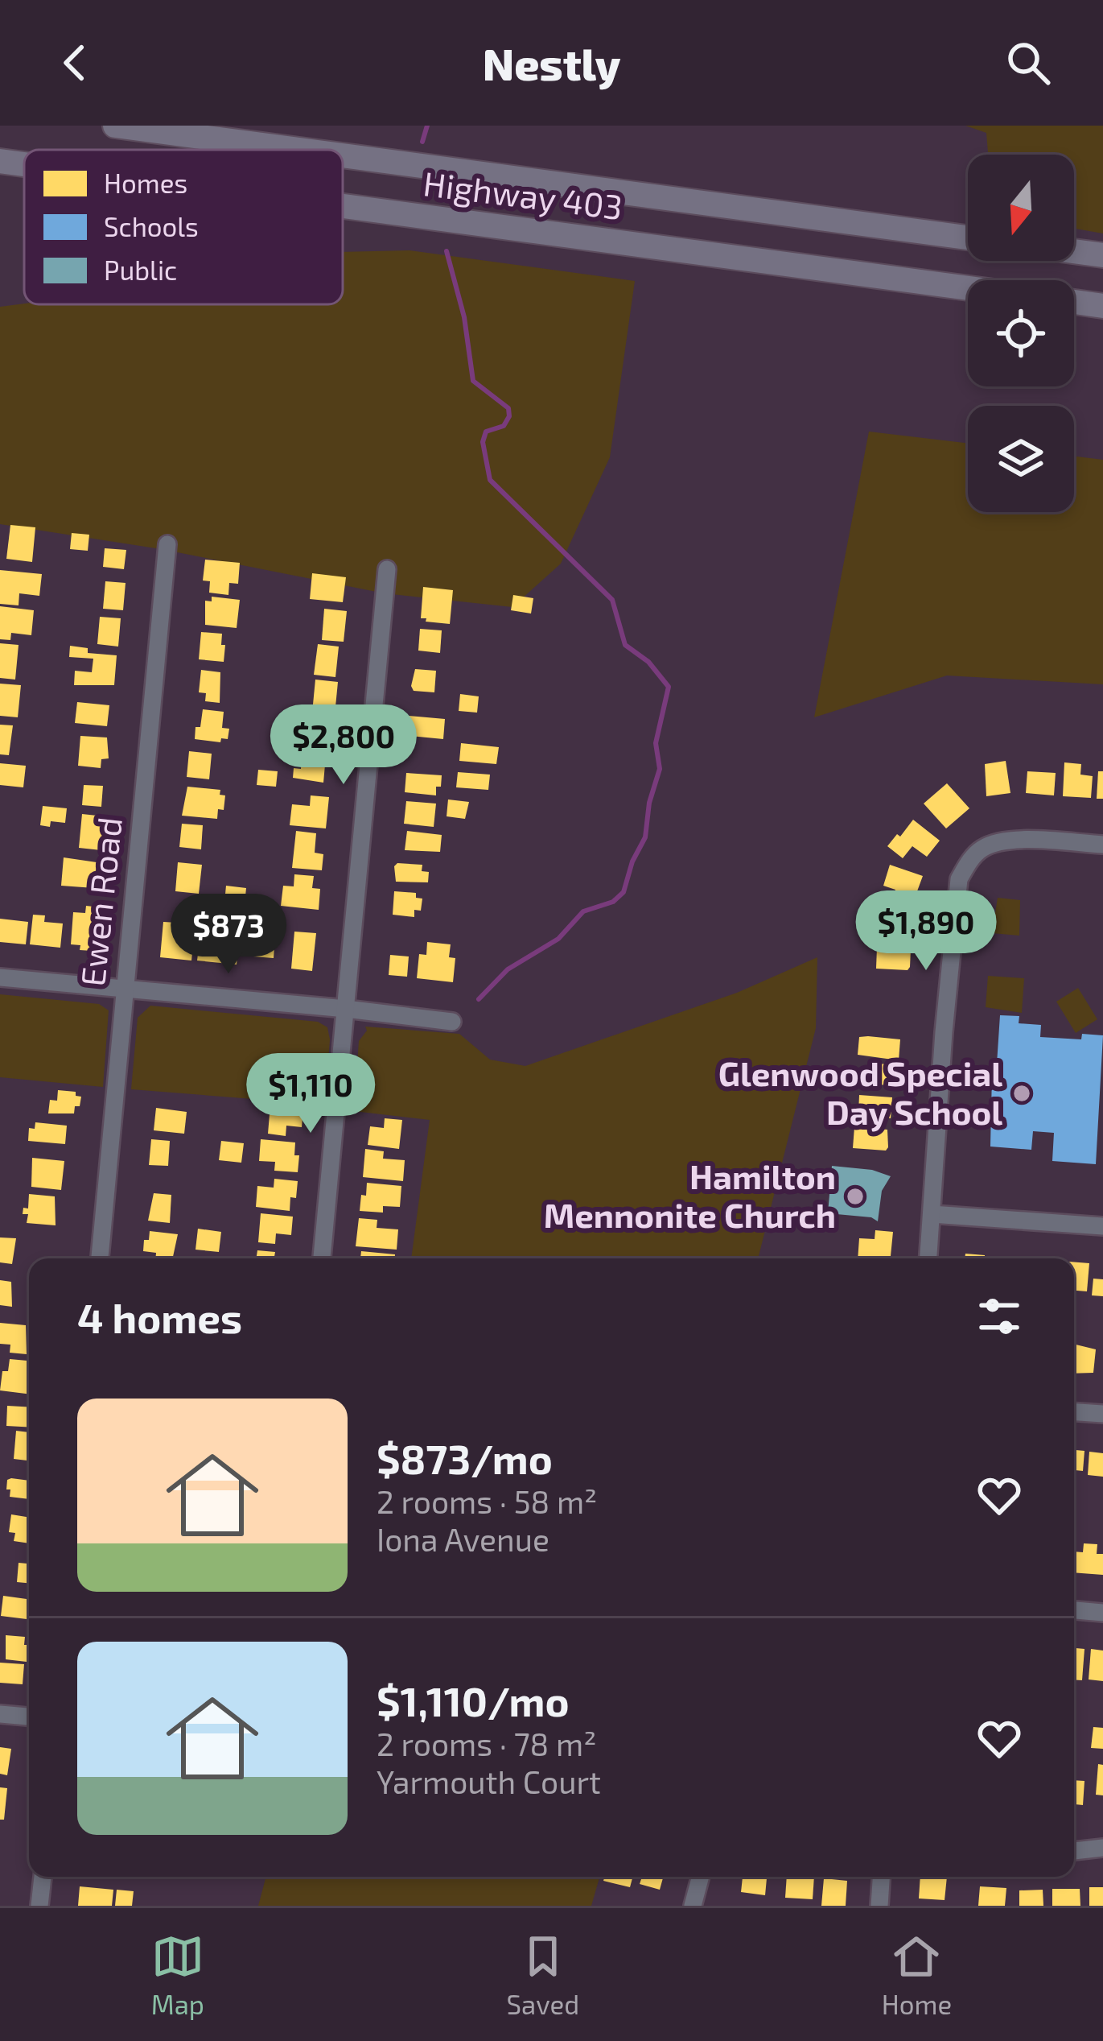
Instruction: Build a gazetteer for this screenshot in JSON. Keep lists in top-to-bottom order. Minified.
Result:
{"streets":{"highway":["Highway 403"],"street":["Ewen Road"]},"places":["Glenwood Special Day School","Hamilton Mennonite Church"],"legend":["Homes","Schools","Public"],"north":"bottom","page":{"header":"Nestly","price":["$2,800","$1,890","$873","$1,110"],"heading":"4 homes","list":[{"name":"$873/mo","note":"2 rooms · 58 m² · Iona Avenue"},{"name":"$1,110/mo","note":"2 rooms · 78 m² · Yarmouth Court"}],"tabs":["Map","Saved","Home"]}}
